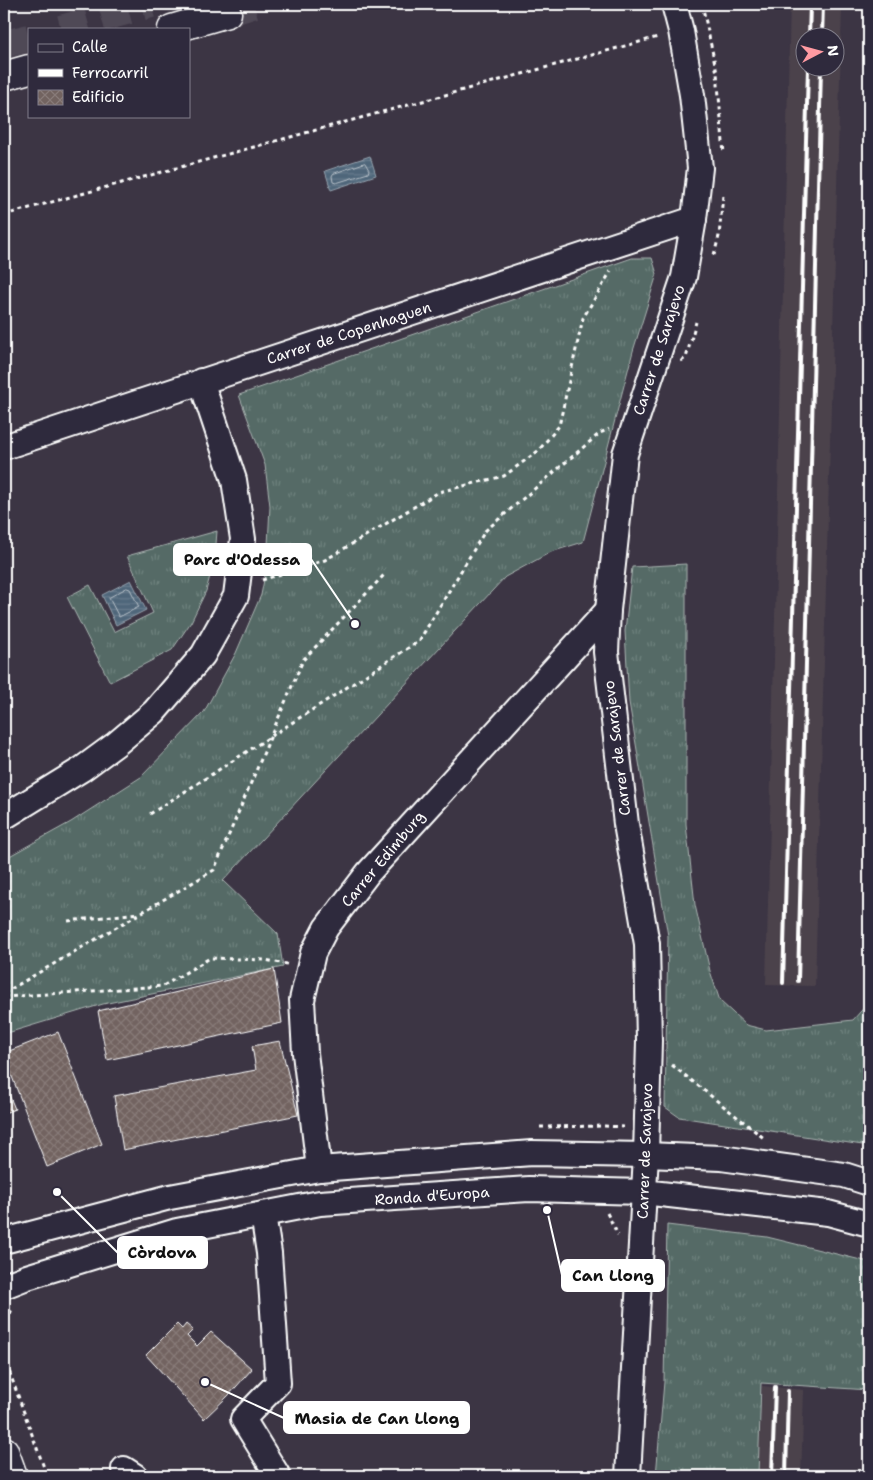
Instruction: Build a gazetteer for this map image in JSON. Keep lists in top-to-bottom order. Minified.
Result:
{"streets":{"street":["Carrer de Copenhaguen","Carrer de Sarajevo","Carrer Edimburg","Ronda d'Europa"]},"crossings":[["Carrer de Copenhaguen","Carrer de Sarajevo"],["Carrer de Sarajevo","Carrer Edimburg"],["Carrer de Sarajevo","Ronda d'Europa"]],"places":["Parc d'Odessa","Còrdova","Can Llong","Masia de Can Llong"],"legend":["Calle","Ferrocarril","Edificio"],"north":"right"}
